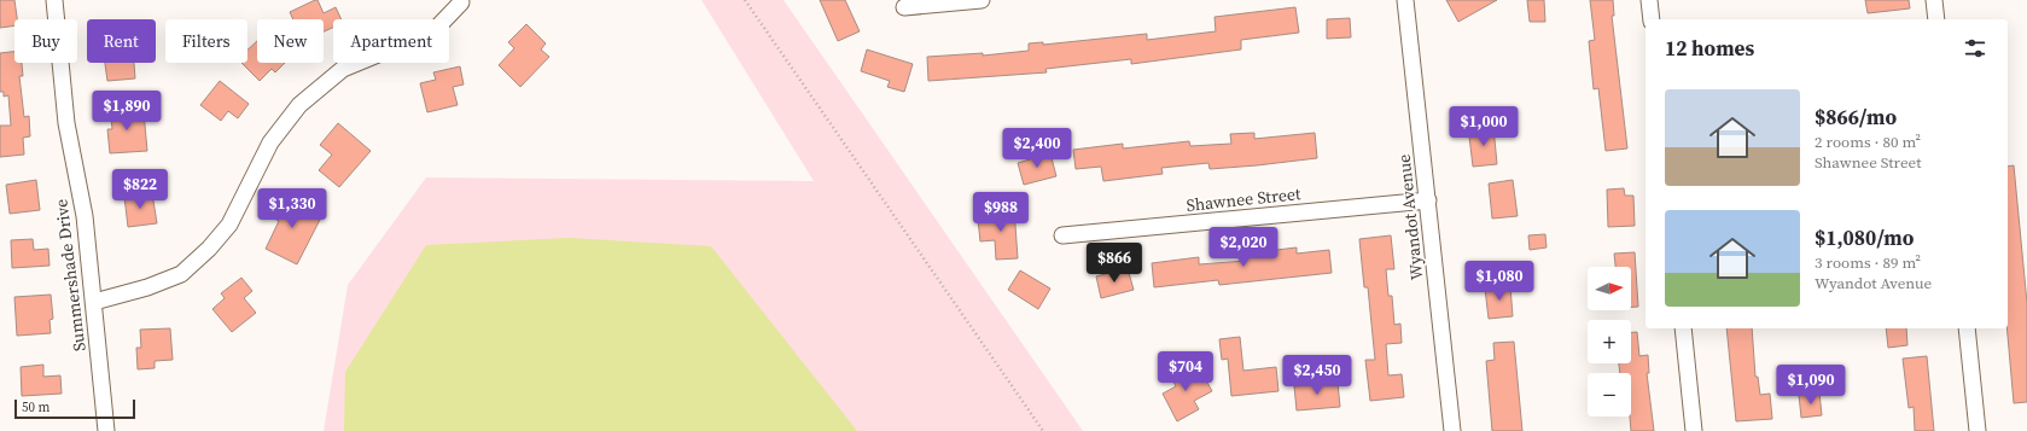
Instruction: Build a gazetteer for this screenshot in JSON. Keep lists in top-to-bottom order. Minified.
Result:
{"streets":{"street":["Shawnee Street","Wyandot Avenue","Summershade Drive"]},"crossings":[["Shawnee Street","Wyandot Avenue"]],"scale_bar":"50 m","north":"right","page":{"chip":["Buy","Rent","Filters","New","Apartment"],"heading":"12 homes","list":[{"name":"$866/mo","note":"2 rooms · 80 m² · Shawnee Street"},{"name":"$1,080/mo","note":"3 rooms · 89 m² · Wyandot Avenue"}],"price":["$1,890","$1,000","$2,400","$822","$1,330","$988","$2,020","$866","$1,080","$704","$2,450","$1,090"],"map_buttons":["+","−"],"scale":"50 m"}}
